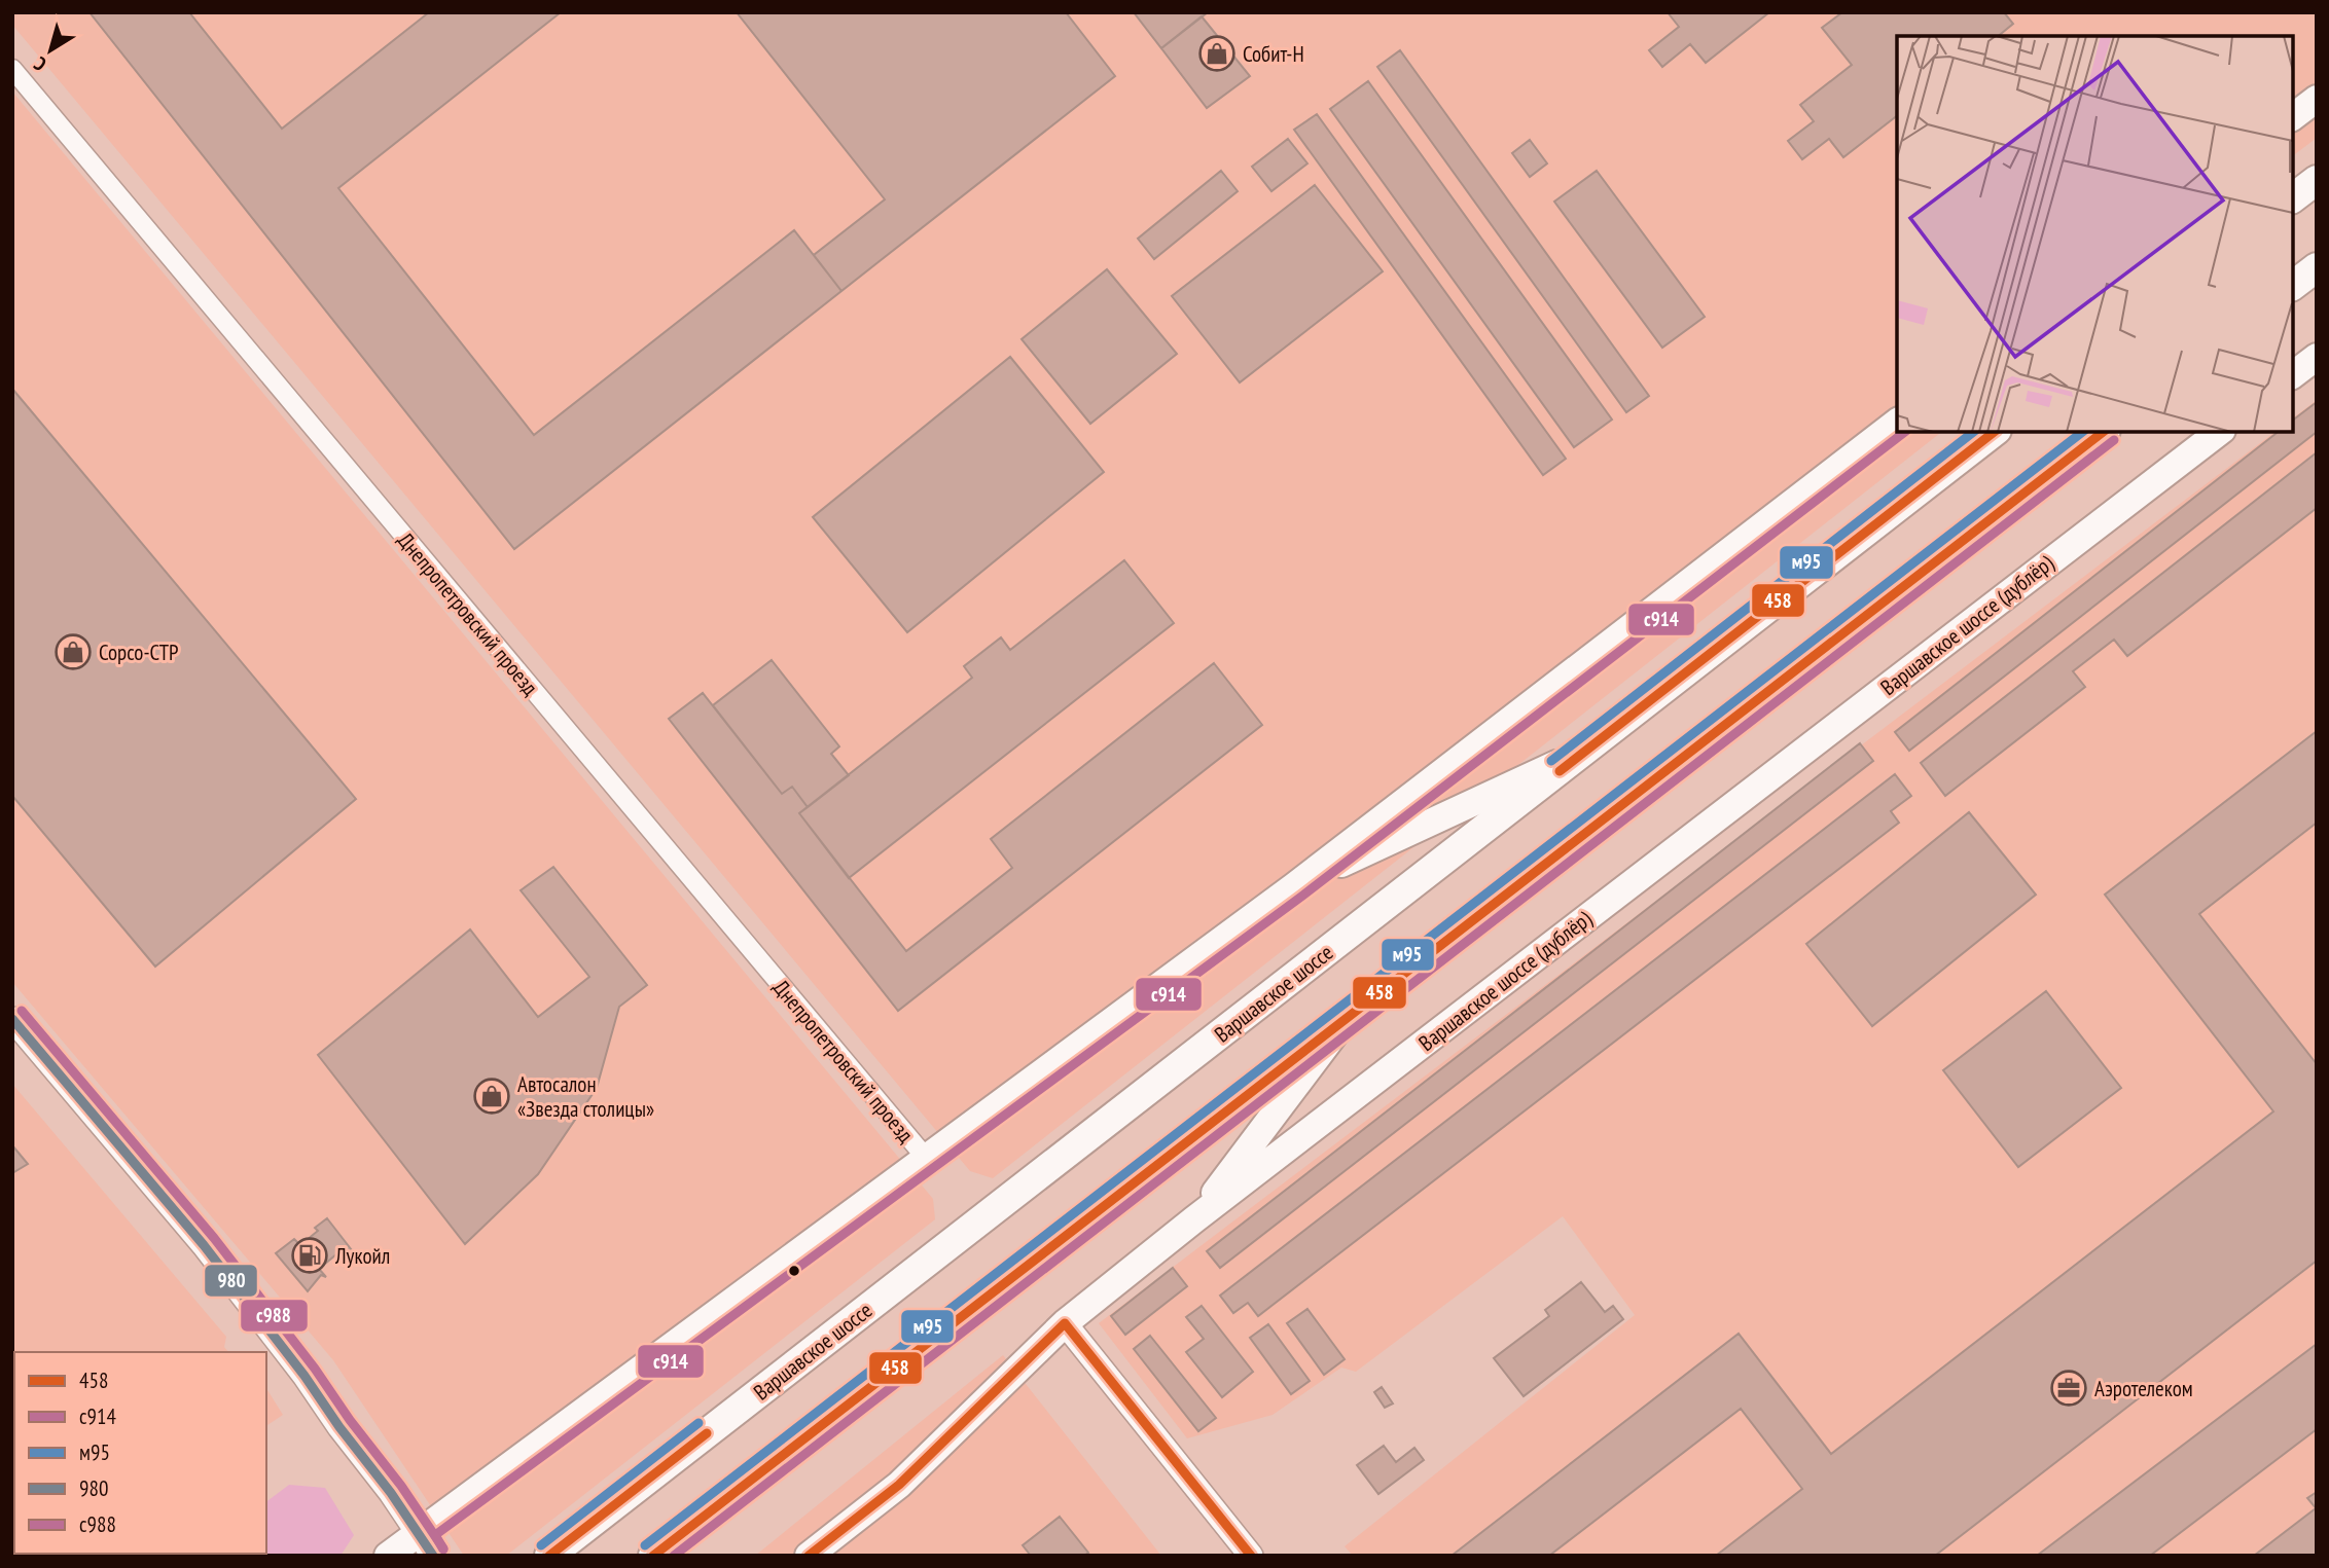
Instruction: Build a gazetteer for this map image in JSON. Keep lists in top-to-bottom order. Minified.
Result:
{"streets":{"main road":["Варшавское шоссе (дублёр)","Варшавское шоссе"],"street":["Днепропетровский проезд"]},"places":{"shop":["Собит-Н","Сорсо-СТР","Автосалон «Звезда столицы»"],"fuel station":["Лукойл"],"office":["Аэротелеком"]},"lines":["transit line 458","transit line с914","transit line м95","transit line с988","transit line 980"],"legend":["458","с914","м95","980","с988"],"north":"bottom left"}
